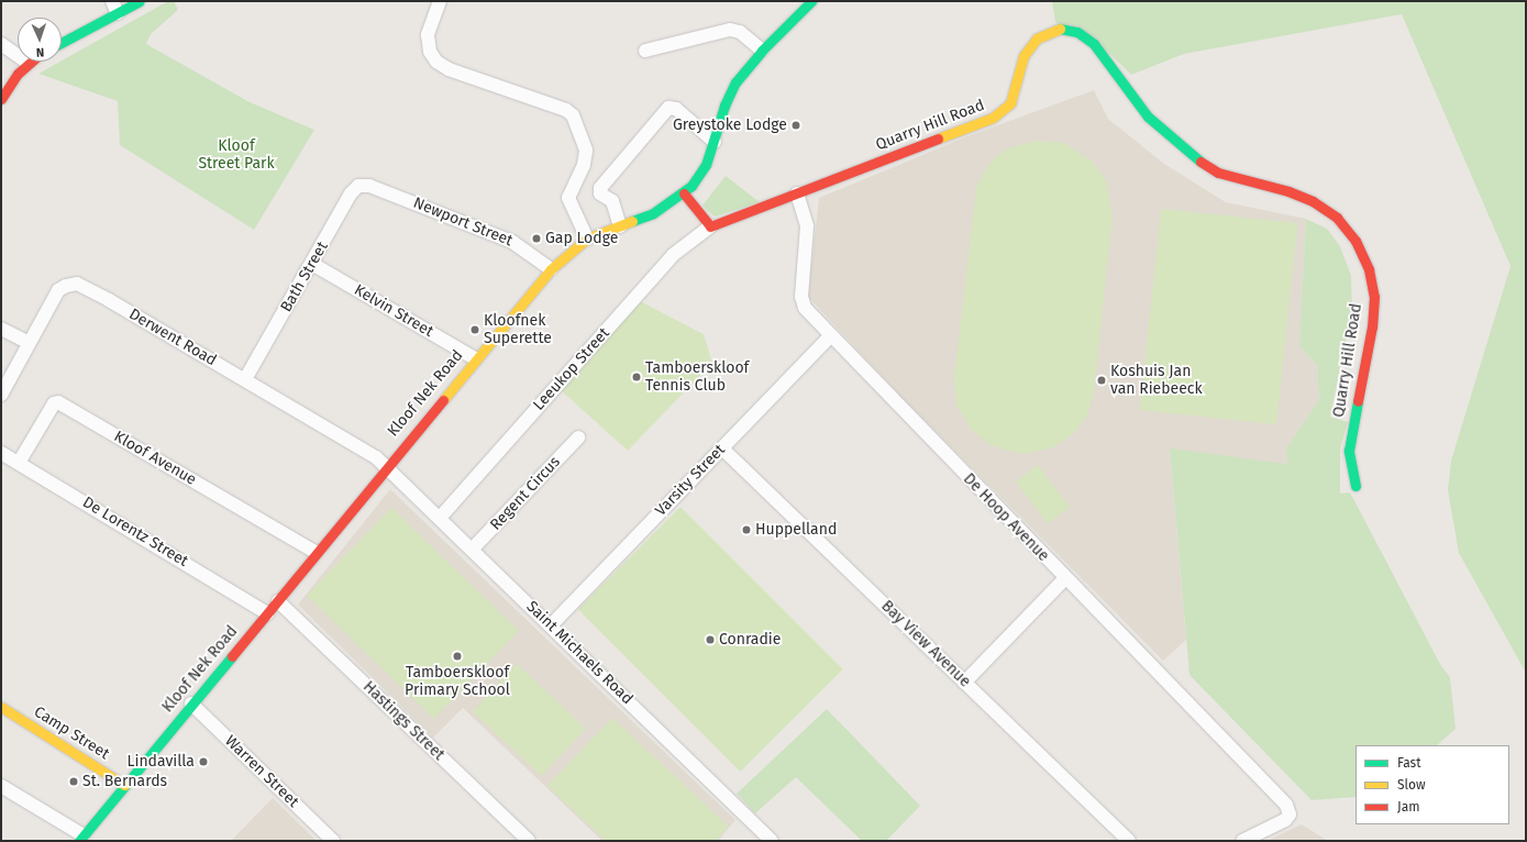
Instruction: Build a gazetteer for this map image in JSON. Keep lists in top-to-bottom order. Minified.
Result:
{"streets":{"street":["Quarry Hill Road","Newport Street","Bath Street","Kelvin Street","Derwent Road","Leeukop Street","Kloof Nek Road","Kloof Avenue","Varsity Street","Regent Circus","De Hoop Avenue","De Lorentz Street","Bay View Avenue","Saint Michaels Road","Hastings Street","Camp Street","Warren Street"]},"crossings":[["Quarry Hill Road","Leeukop Street"],["Quarry Hill Road","De Hoop Avenue"],["Newport Street","Bath Street"],["Newport Street","Kloof Nek Road"],["Bath Street","Kelvin Street"],["Bath Street","Derwent Road"],["Kelvin Street","Kloof Nek Road"],["Derwent Road","Kloof Nek Road"],["Derwent Road","Saint Michaels Road"],["Leeukop Street","Saint Michaels Road"],["Kloof Nek Road","Kloof Avenue"],["Kloof Nek Road","De Lorentz Street"],["Kloof Nek Road","Saint Michaels Road"],["Kloof Nek Road","Hastings Street"],["Kloof Nek Road","Camp Street"],["Kloof Nek Road","Warren Street"],["Kloof Avenue","De Lorentz Street"],["Varsity Street","De Hoop Avenue"],["Varsity Street","Bay View Avenue"],["Varsity Street","Saint Michaels Road"],["Regent Circus","Saint Michaels Road"]],"parks":["Kloof Street Park"],"places":["Greystoke Lodge","Gap Lodge","Kloofnek Superette","Tamboerskloof Tennis Club","Koshuis Jan van Riebeeck","Huppelland","Conradie","Tamboerskloof Primary School","Lindavilla","St. Bernards"],"legend":["Fast","Slow","Jam"],"north":"bottom"}
